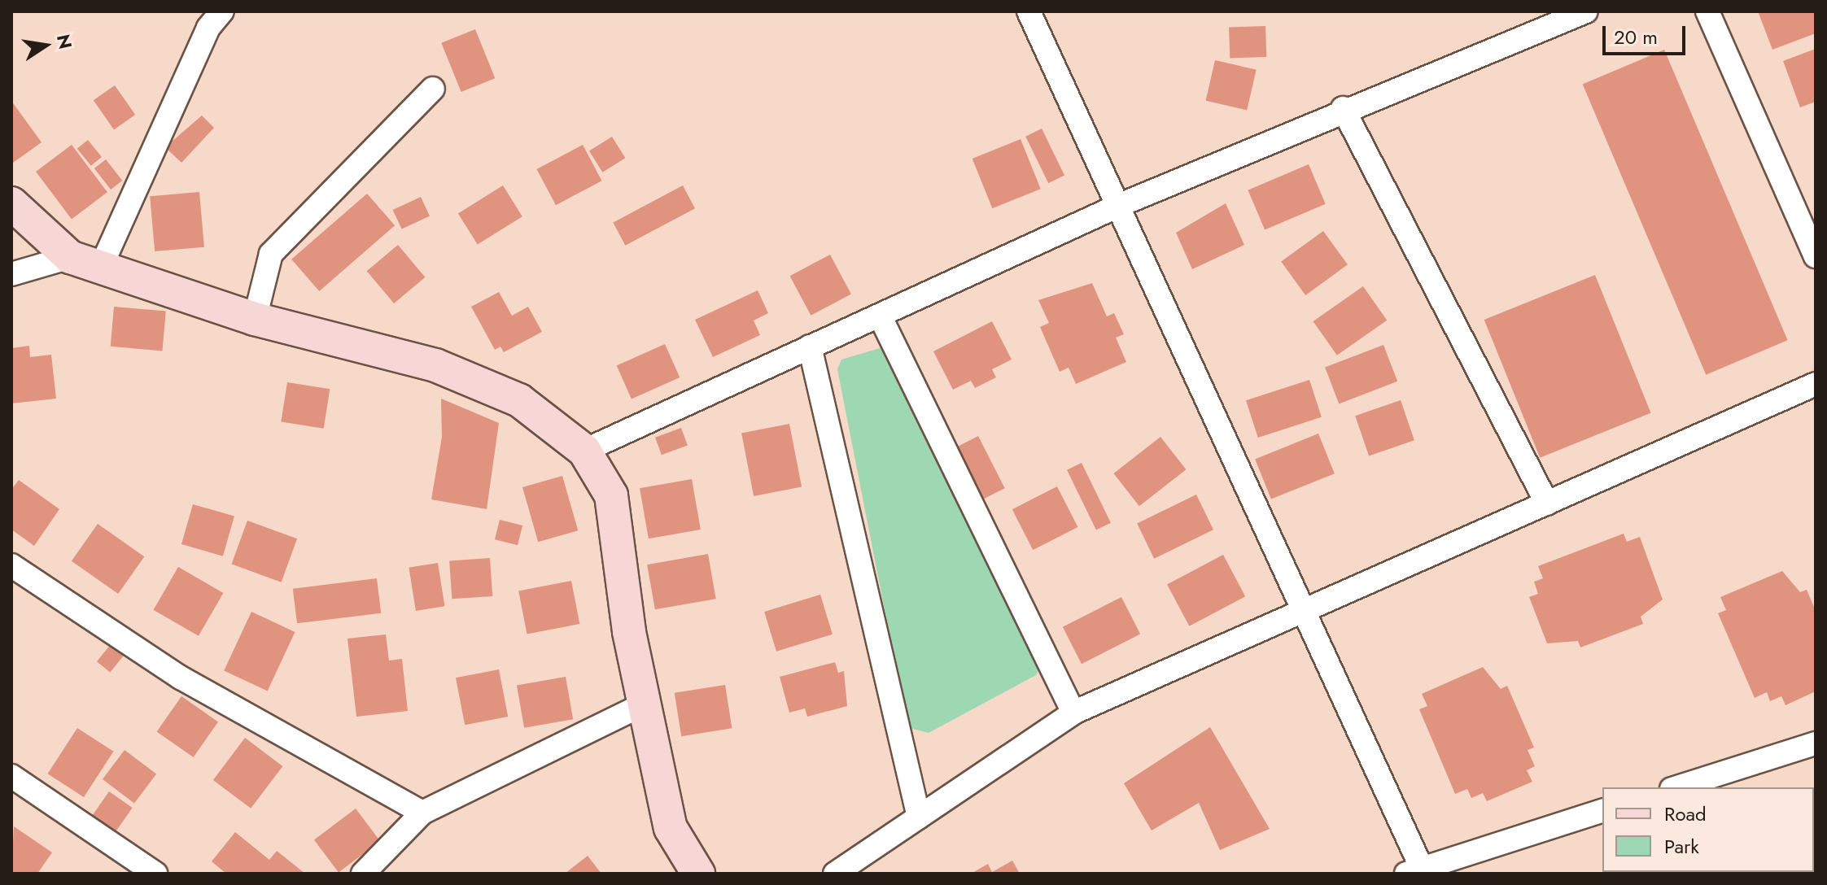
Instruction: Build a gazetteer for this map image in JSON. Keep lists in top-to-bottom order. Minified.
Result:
{"legend":["Road","Park"],"scale_bar":"20 m","north":"right"}
